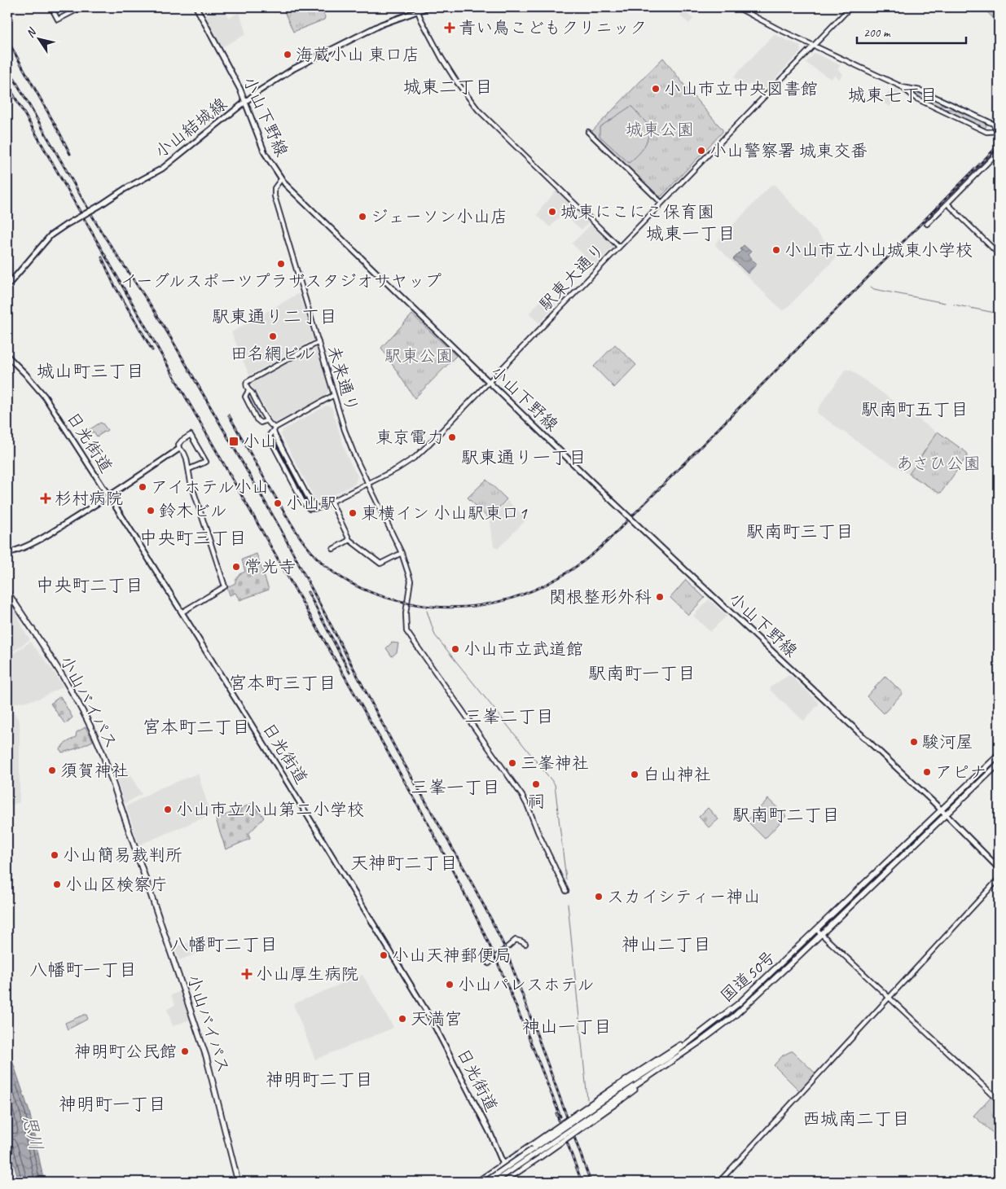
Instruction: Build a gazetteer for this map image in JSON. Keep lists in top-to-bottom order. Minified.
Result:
{"streets":{"highway":["小山バイパス","国道50号"],"main road":["小山下野線","小山結城線","日光街道"],"street":["駅東大通り","未来通り"]},"crossings":[["小山下野線","小山結城線"],["小山下野線","駅東大通り"],["小山下野線","未来通り"],["小山下野線","国道50号"],["駅東大通り","未来通り"]],"districts":["城東二丁目","城東七丁目","城東一丁目","駅東通り二丁目","城山町三丁目","駅南町五丁目","駅東通り一丁目","駅南町三丁目","中央町三丁目","中央町二丁目","駅南町一丁目","宮本町三丁目","三峯二丁目","宮本町二丁目","三峯一丁目","駅南町二丁目","天神町二丁目","八幡町二丁目","神山二丁目","八幡町一丁目","神山一丁目","神明町二丁目","神明町一丁目","西城南二丁目"],"water":["思川"],"parks":["城東公園","駅東公園","あさひ公園"],"places":{"health":["青い鳥こどもクリニック","杉村病院","小山厚生病院"],"other":["海蔵小山 東口店","小山市立中央図書館","小山警察署 城東交番","城東にこにこ保育園","ジェーソン小山店","小山市立小山城東小学校","イーグルスポーツプラザスタジオサヤップ","田名網ビル","東京電力","アイホテル小山","小山駅","鈴木ビル","東横イン 小山駅東口1","常光寺","関根整形外科","小山市立武道館","駿河屋","三峯神社","須賀神社","アピナ","白山神社","祠","小山市立小山第二小学校","小山簡易裁判所","小山区検察庁","スカイシティー神山","小山天神郵便局","小山パレスホテル","天満宮","神明町公民館"],"transit":["小山"]},"scale_bar":"200 m","north":"top left"}
